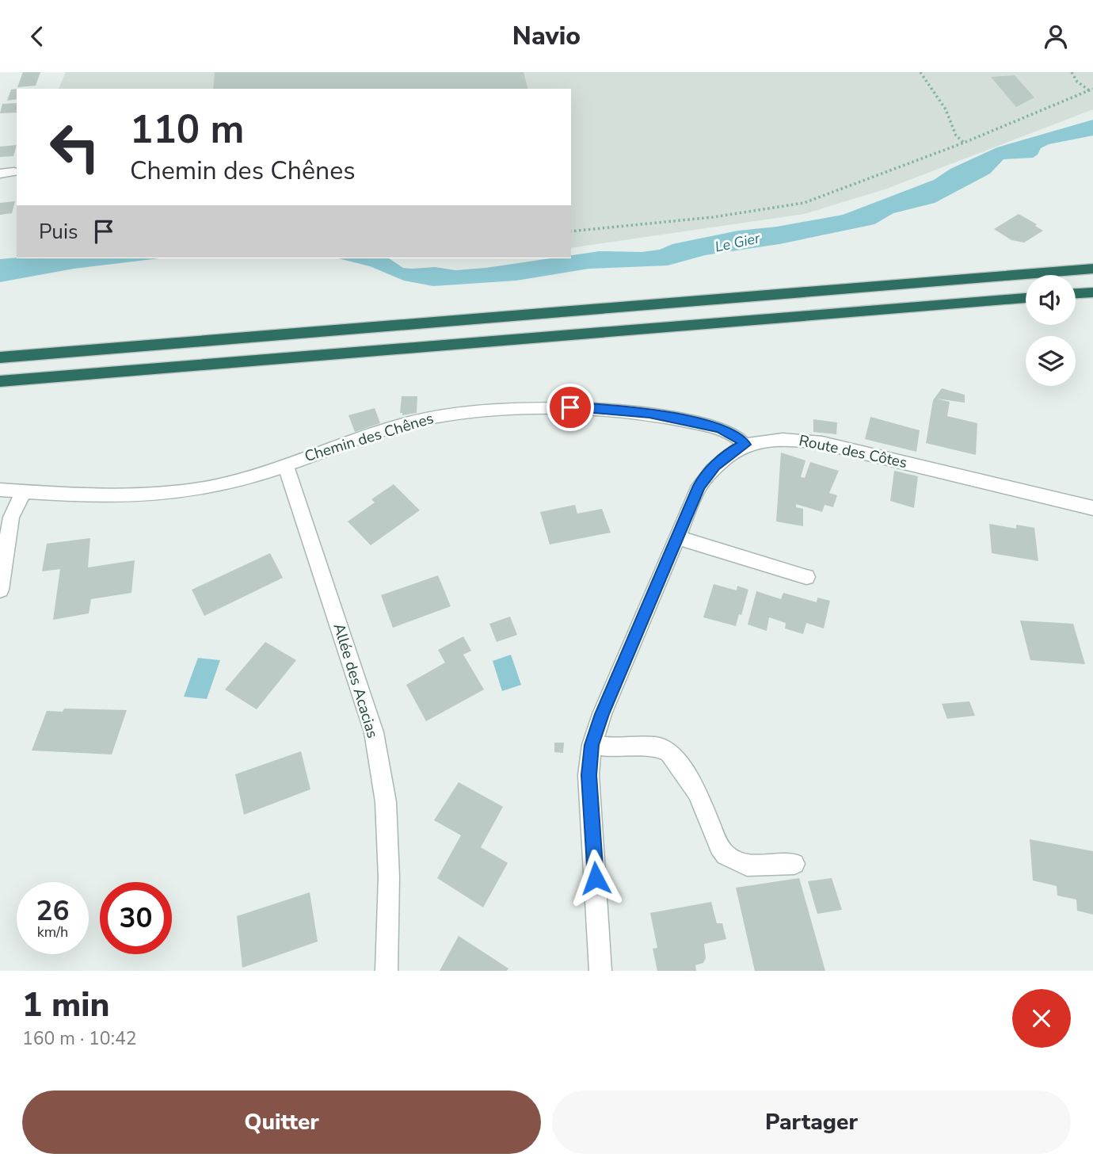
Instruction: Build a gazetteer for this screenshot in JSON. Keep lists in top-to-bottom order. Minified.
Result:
{"streets":{"street":["Chemin des Chênes","Route des Côtes","Allée des Acacias"]},"crossings":[["Chemin des Chênes","Route des Côtes"],["Chemin des Chênes","Allée des Acacias"]],"water":["Le Gier"],"page":{"header":"Navio","turn":["110 m","Chemin des Chênes"],"then":"Puis","speed":"26 km/h","limit":"30","heading":["1 min","160 m · 10:42"],"buttons":["Quitter","Partager"]}}
